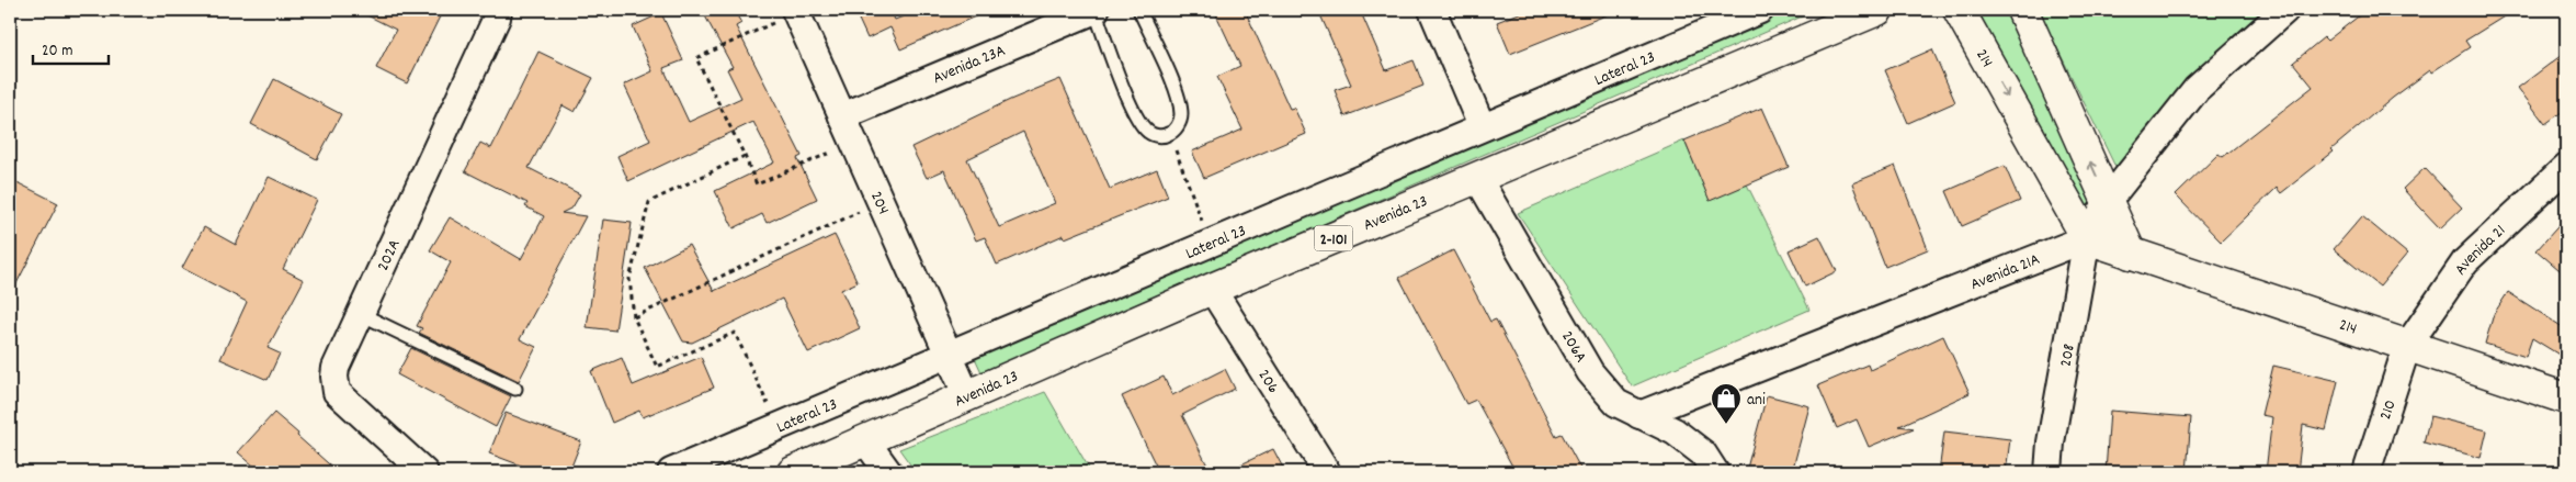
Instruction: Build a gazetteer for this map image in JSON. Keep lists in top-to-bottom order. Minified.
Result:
{"streets":{"main road":["214","Avenida 23","2-101"],"street":["Avenida 23A","Lateral 23","204","Avenida 21","202A","Avenida 21A","206A","208","206","210"]},"crossings":[["214","Avenida 21"],["214","Avenida 21A"],["214","208"],["214","210"],["Avenida 23A","204"],["Lateral 23","204"],["204","Avenida 23"],["Avenida 23","206A"],["Avenida 23","206"],["Avenida 21","210"],["Avenida 21A","206A"],["Avenida 21A","208"]],"places":{"shop":["ani"]},"scale_bar":"20 m"}
